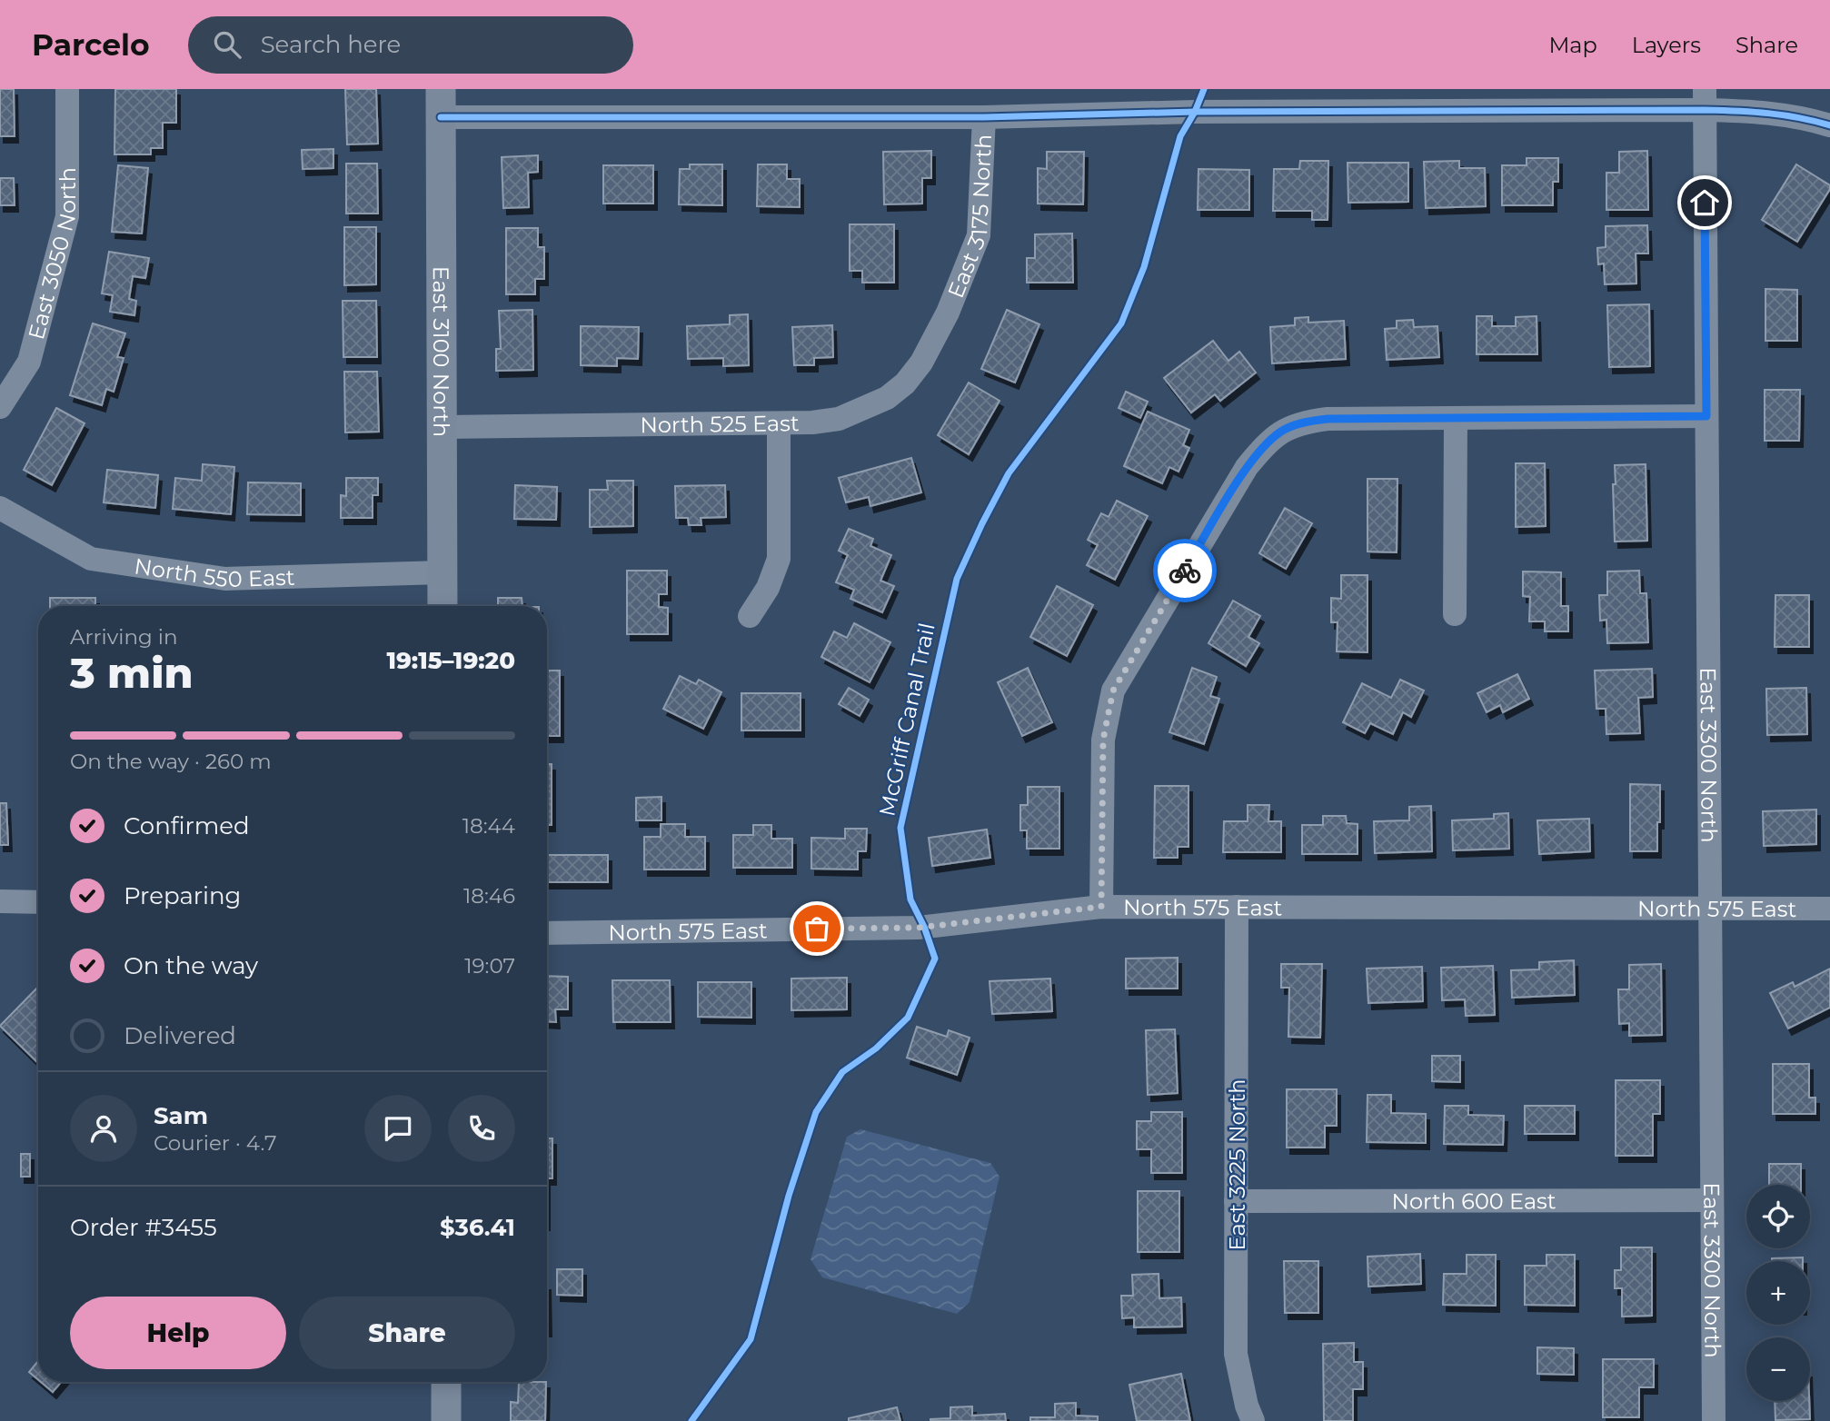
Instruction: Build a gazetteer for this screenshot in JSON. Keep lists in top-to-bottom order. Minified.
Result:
{"streets":{"main road":["East 3100 North"],"street":["East 3175 North","East 3050 North","North 525 East","North 550 East","East 3300 North","North 575 East","East 3225 North","North 600 East"],"cycle path":["McGriff Canal Trail"]},"crossings":[["East 3175 North","North 525 East"],["East 3100 North","North 525 East"],["East 3100 North","North 550 East"],["East 3300 North","North 575 East"],["East 3300 North","North 600 East"],["North 575 East","East 3225 North"],["East 3225 North","North 600 East"]],"page":{"header":"Parcelo","search":"Search here","nav":["Map","Layers","Share"],"heading":["3 min","Arriving in","19:15–19:20"],"panel":["Sam","Courier · 4.7","Order #3455","$36.41"],"bar":"On the way · 260 m","list":[["Confirmed","18:44"],["Preparing","18:46"],["On the way","19:07"],"Delivered"],"map_buttons":["+","−"],"buttons":["Help","Share"]}}
